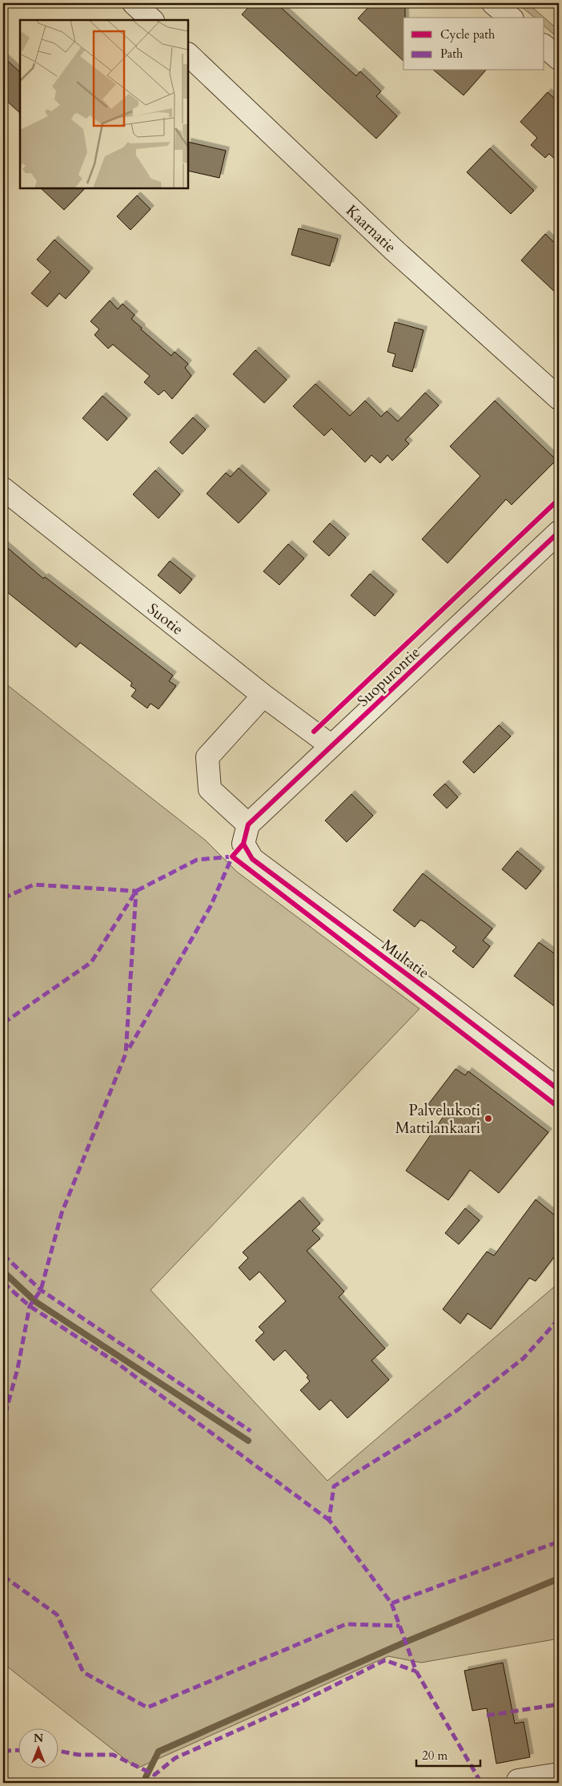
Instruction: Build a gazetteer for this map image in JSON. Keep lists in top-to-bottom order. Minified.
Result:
{"streets":{"street":["Kaarnatie","Suotie","Suopurontie","Multatie"]},"crossings":[["Suotie","Suopurontie"],["Suotie","Multatie"],["Suopurontie","Multatie"]],"places":["Palvelukoti Mattilankaari"],"legend":["Cycle path","Path"],"scale_bar":"20 m","north":"top"}
